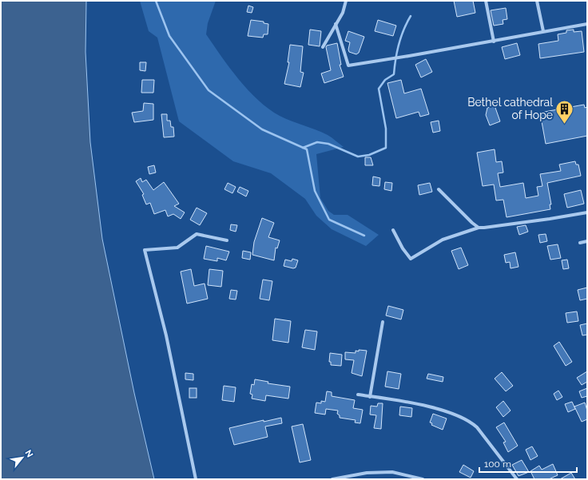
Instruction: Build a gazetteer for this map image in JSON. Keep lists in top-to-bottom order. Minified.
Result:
{"places":{"building":["Bethel cathedral of Hope"]},"scale_bar":"100 m","north":"top right"}
